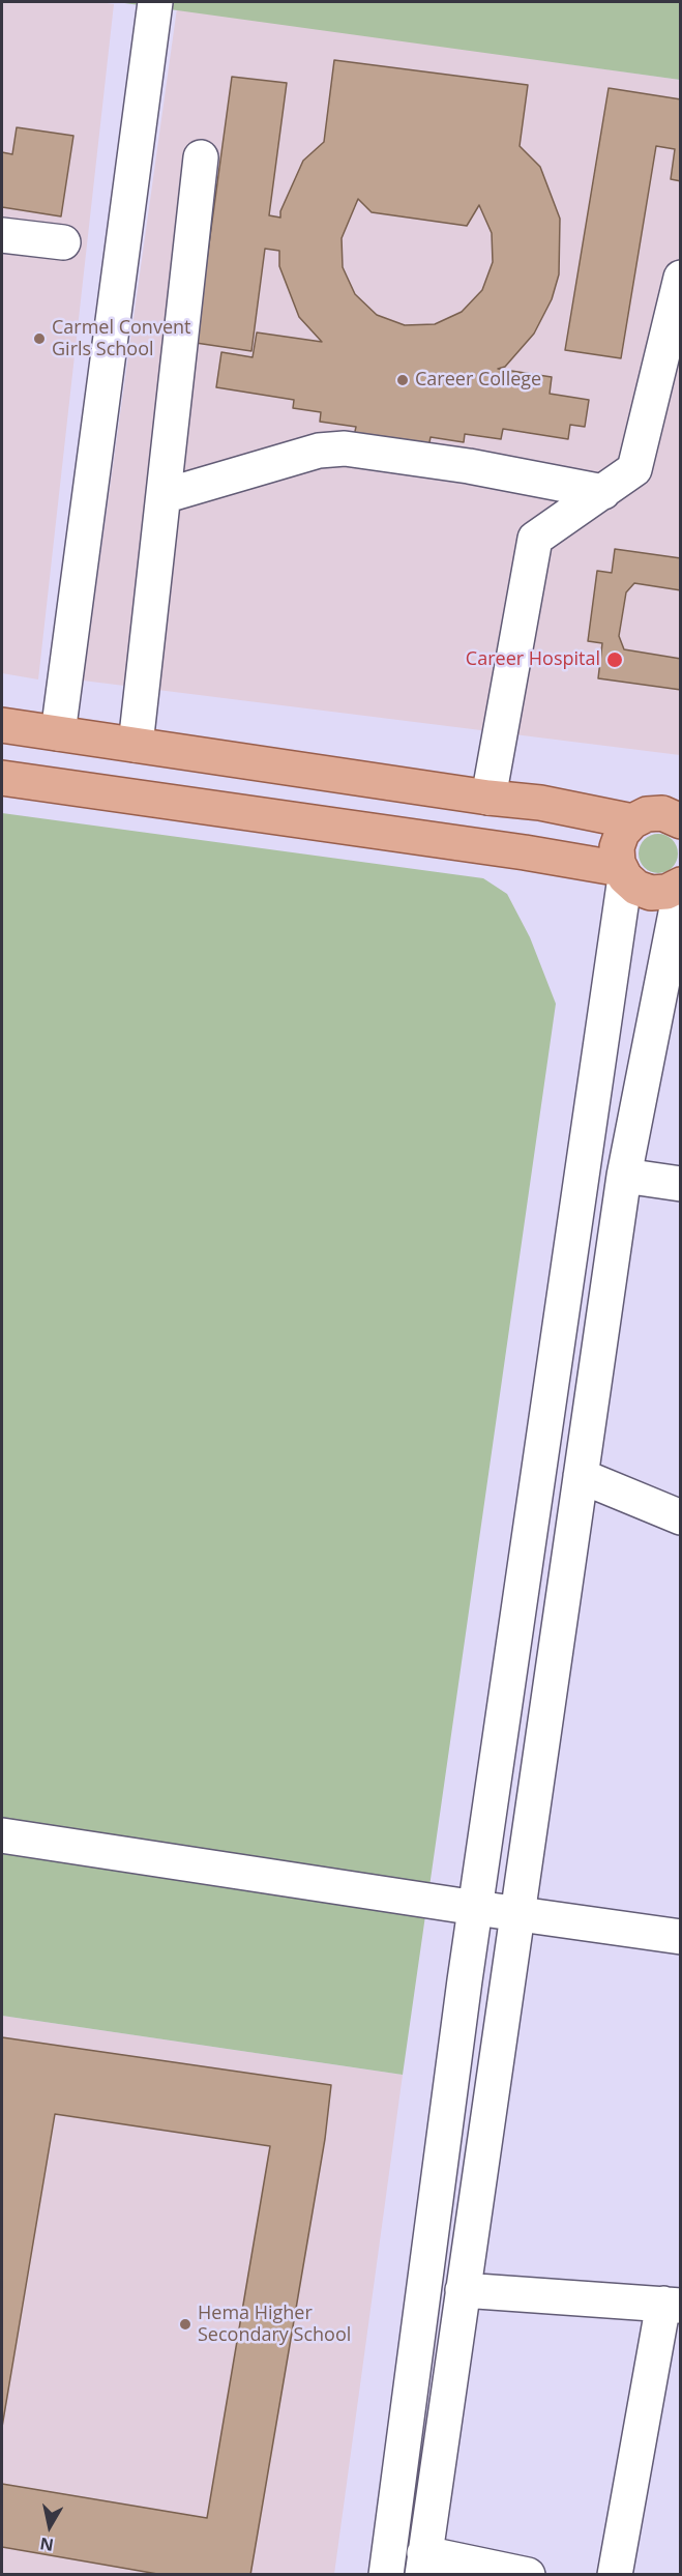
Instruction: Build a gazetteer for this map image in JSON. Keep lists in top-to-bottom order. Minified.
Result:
{"places":["Carmel Convent Girls School","Career College","Career Hospital","Hema Higher Secondary School"],"north":"bottom"}
